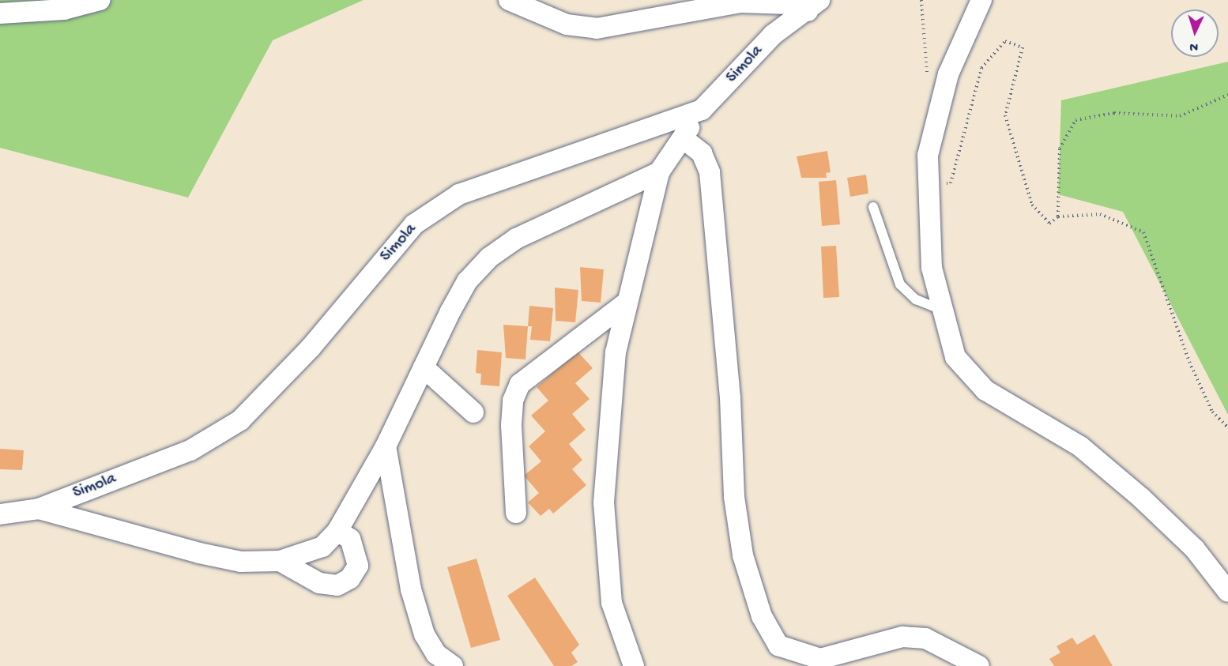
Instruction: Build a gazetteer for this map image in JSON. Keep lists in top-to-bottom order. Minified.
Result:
{"streets":{"street":["Simola"]},"north":"bottom"}
